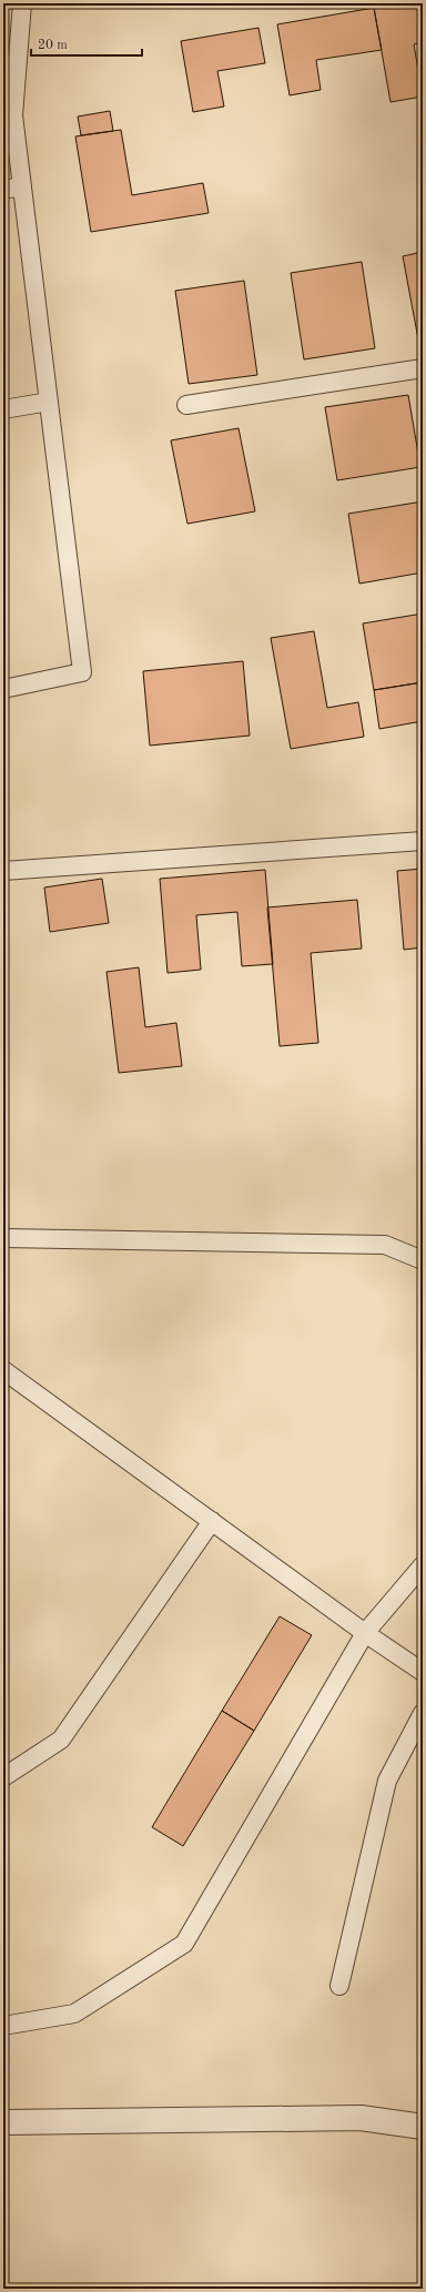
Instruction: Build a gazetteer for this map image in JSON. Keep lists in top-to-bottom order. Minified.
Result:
{"scale_bar":"20 m"}
